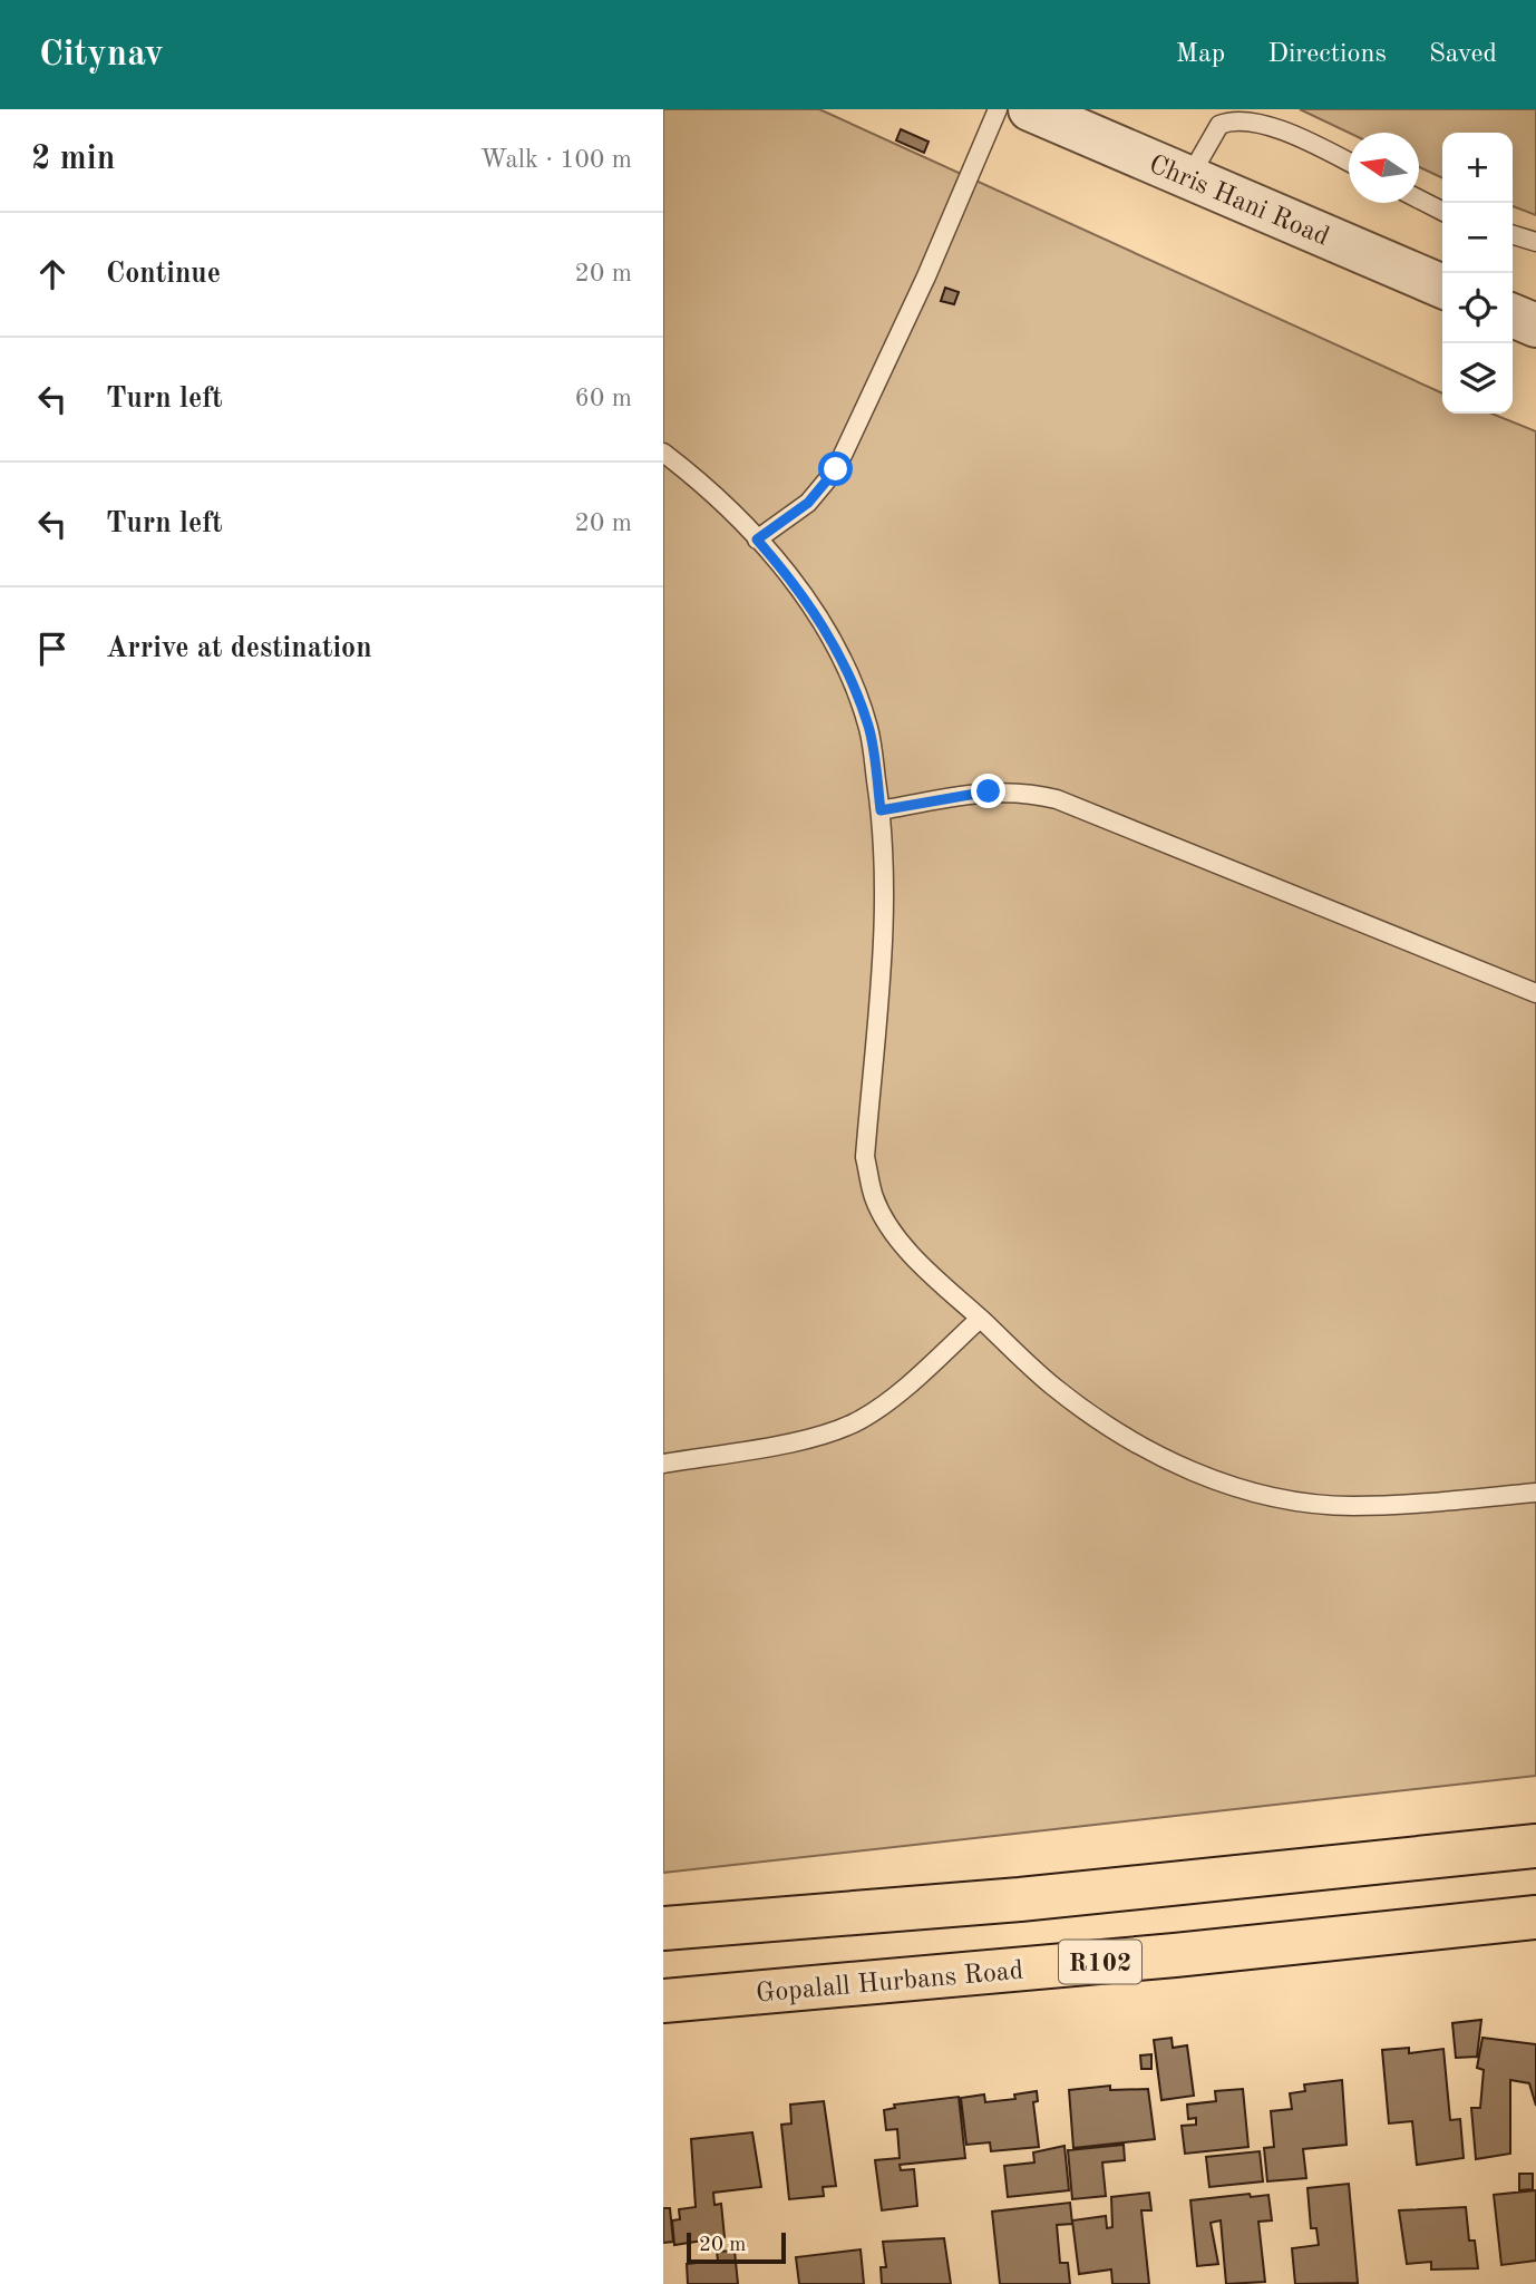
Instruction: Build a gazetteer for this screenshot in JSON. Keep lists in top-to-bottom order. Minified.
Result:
{"streets":{"highway":["R102","Gopalall Hurbans Road"],"street":["Chris Hani Road"]},"scale_bar":"20 m","north":"left","page":{"header":"Citynav","nav":["Map","Directions","Saved"],"heading":["2 min","Walk · 100 m"],"map_buttons":["+","−"],"list":[["Continue","20 m"],["Turn left","60 m"],["Turn left","20 m"],"Arrive at destination"],"scale":"20 m"}}
